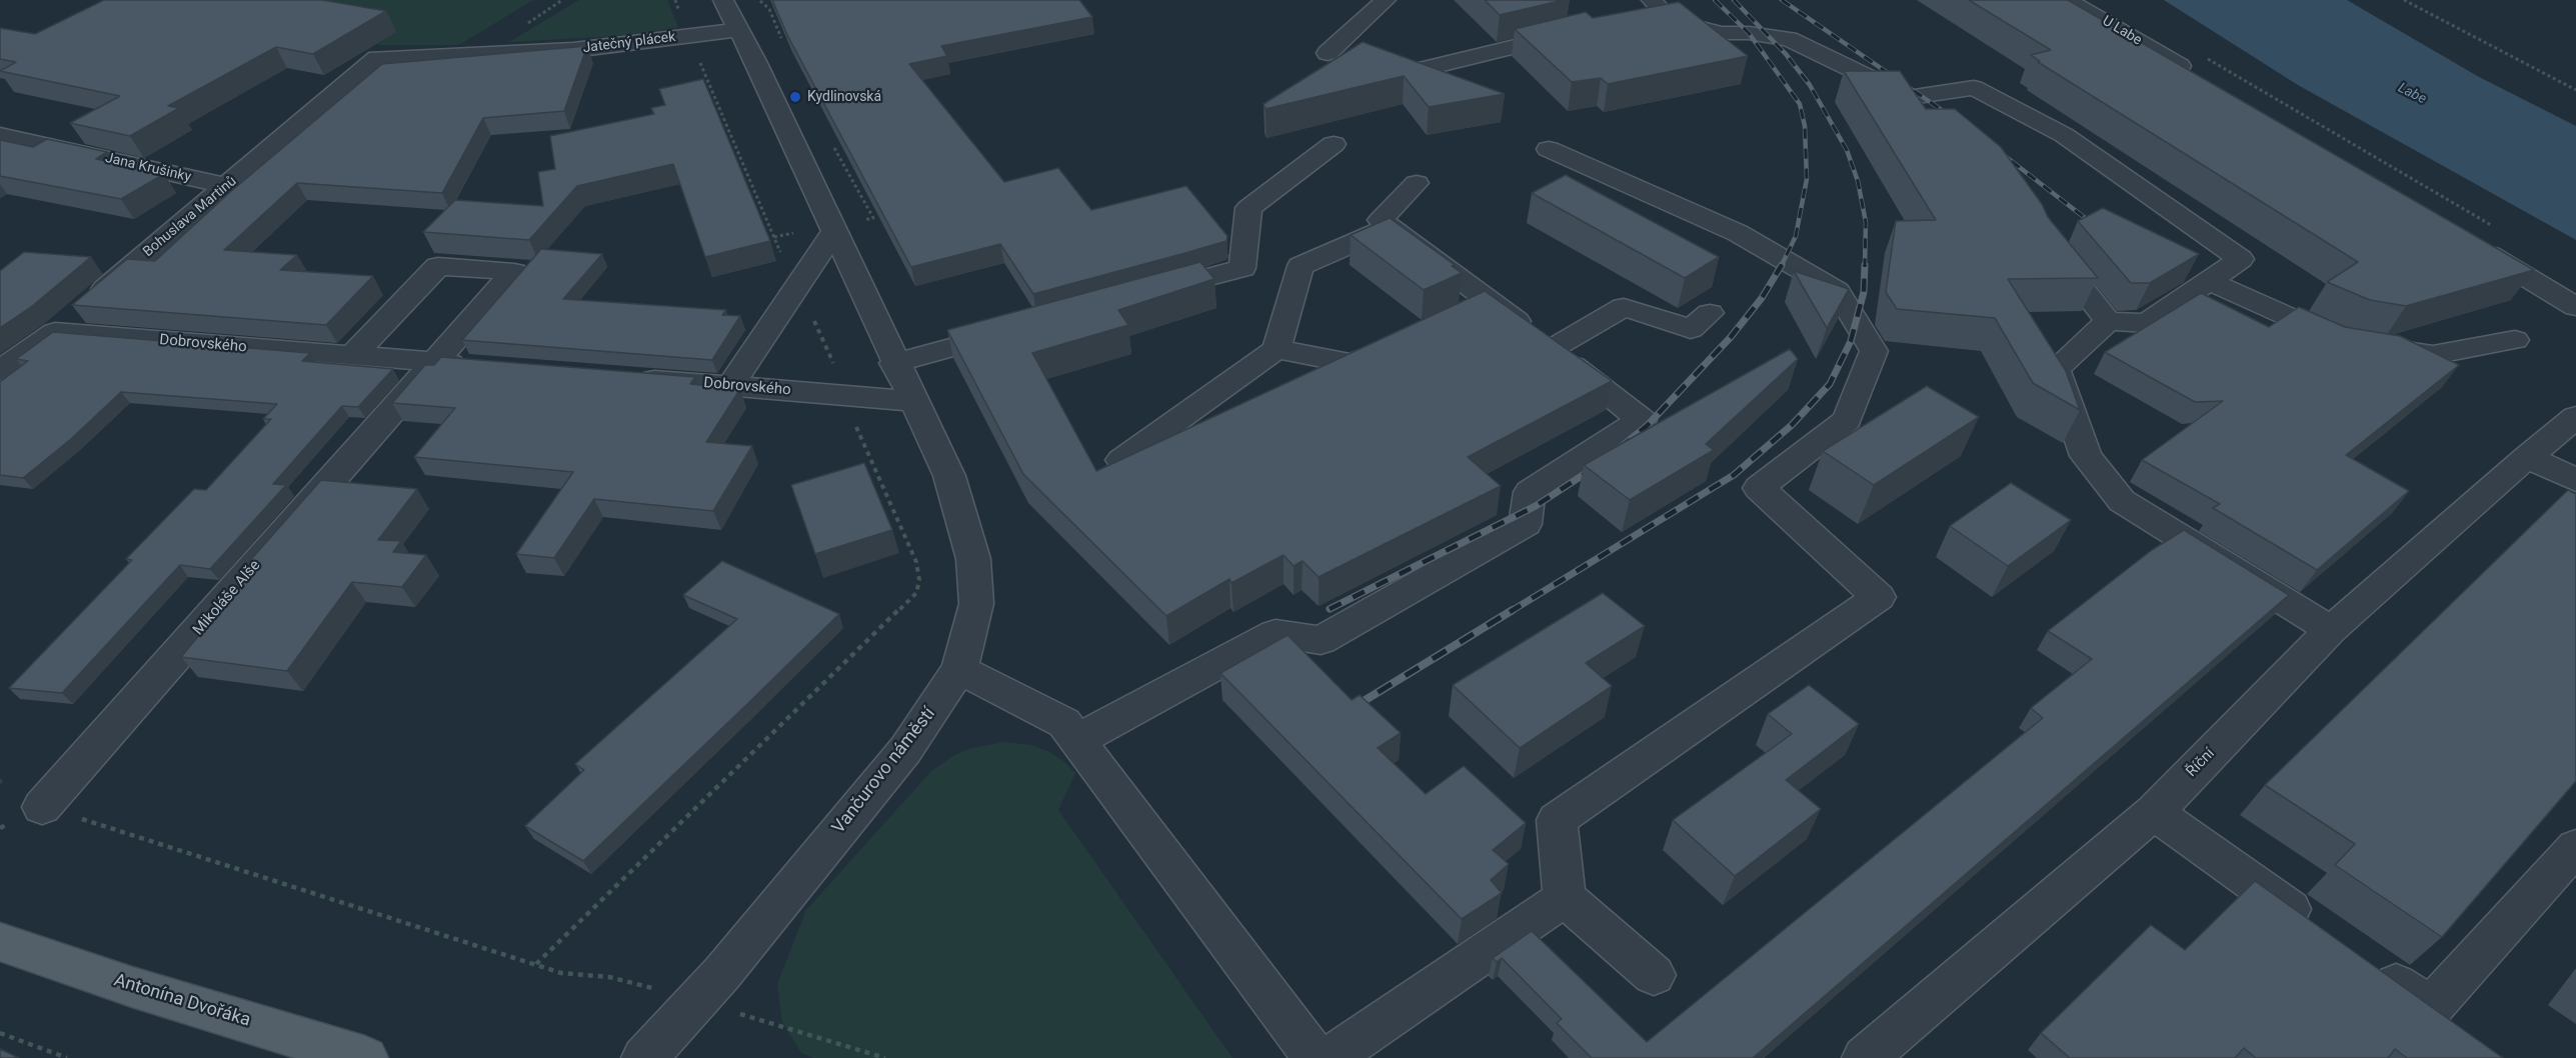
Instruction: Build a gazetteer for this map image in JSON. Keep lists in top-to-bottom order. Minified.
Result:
{"streets":{"main road":["Antonína Dvořáka"],"street":["U Labe","Jatečný plácek","Jana Krušinky","Bohuslava Martinů","Dobrovského","Mikoláše Alše","Říční","Vančurovo náměstí"]},"crossings":[["Jatečný plácek","Bohuslava Martinů"],["Jana Krušinky","Bohuslava Martinů"],["Bohuslava Martinů","Dobrovského"],["Dobrovského","Mikoláše Alše"]],"water":["Labe"],"places":["Kydlinovská"]}
